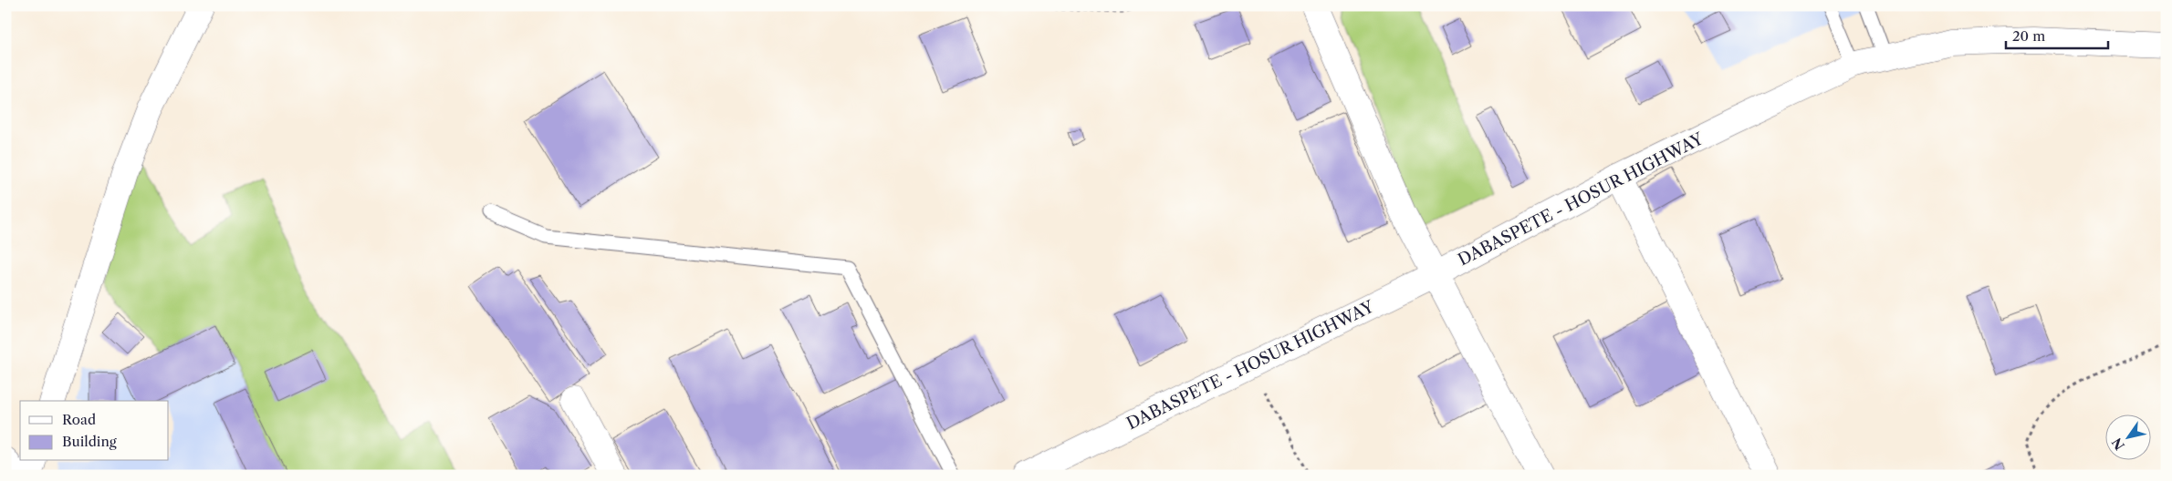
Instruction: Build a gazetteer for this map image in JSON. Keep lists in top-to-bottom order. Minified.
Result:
{"streets":{"main road":["DABASPETE - HOSUR HIGHWAY"]},"legend":["Road","Building"],"scale_bar":"20 m","north":"bottom left"}
